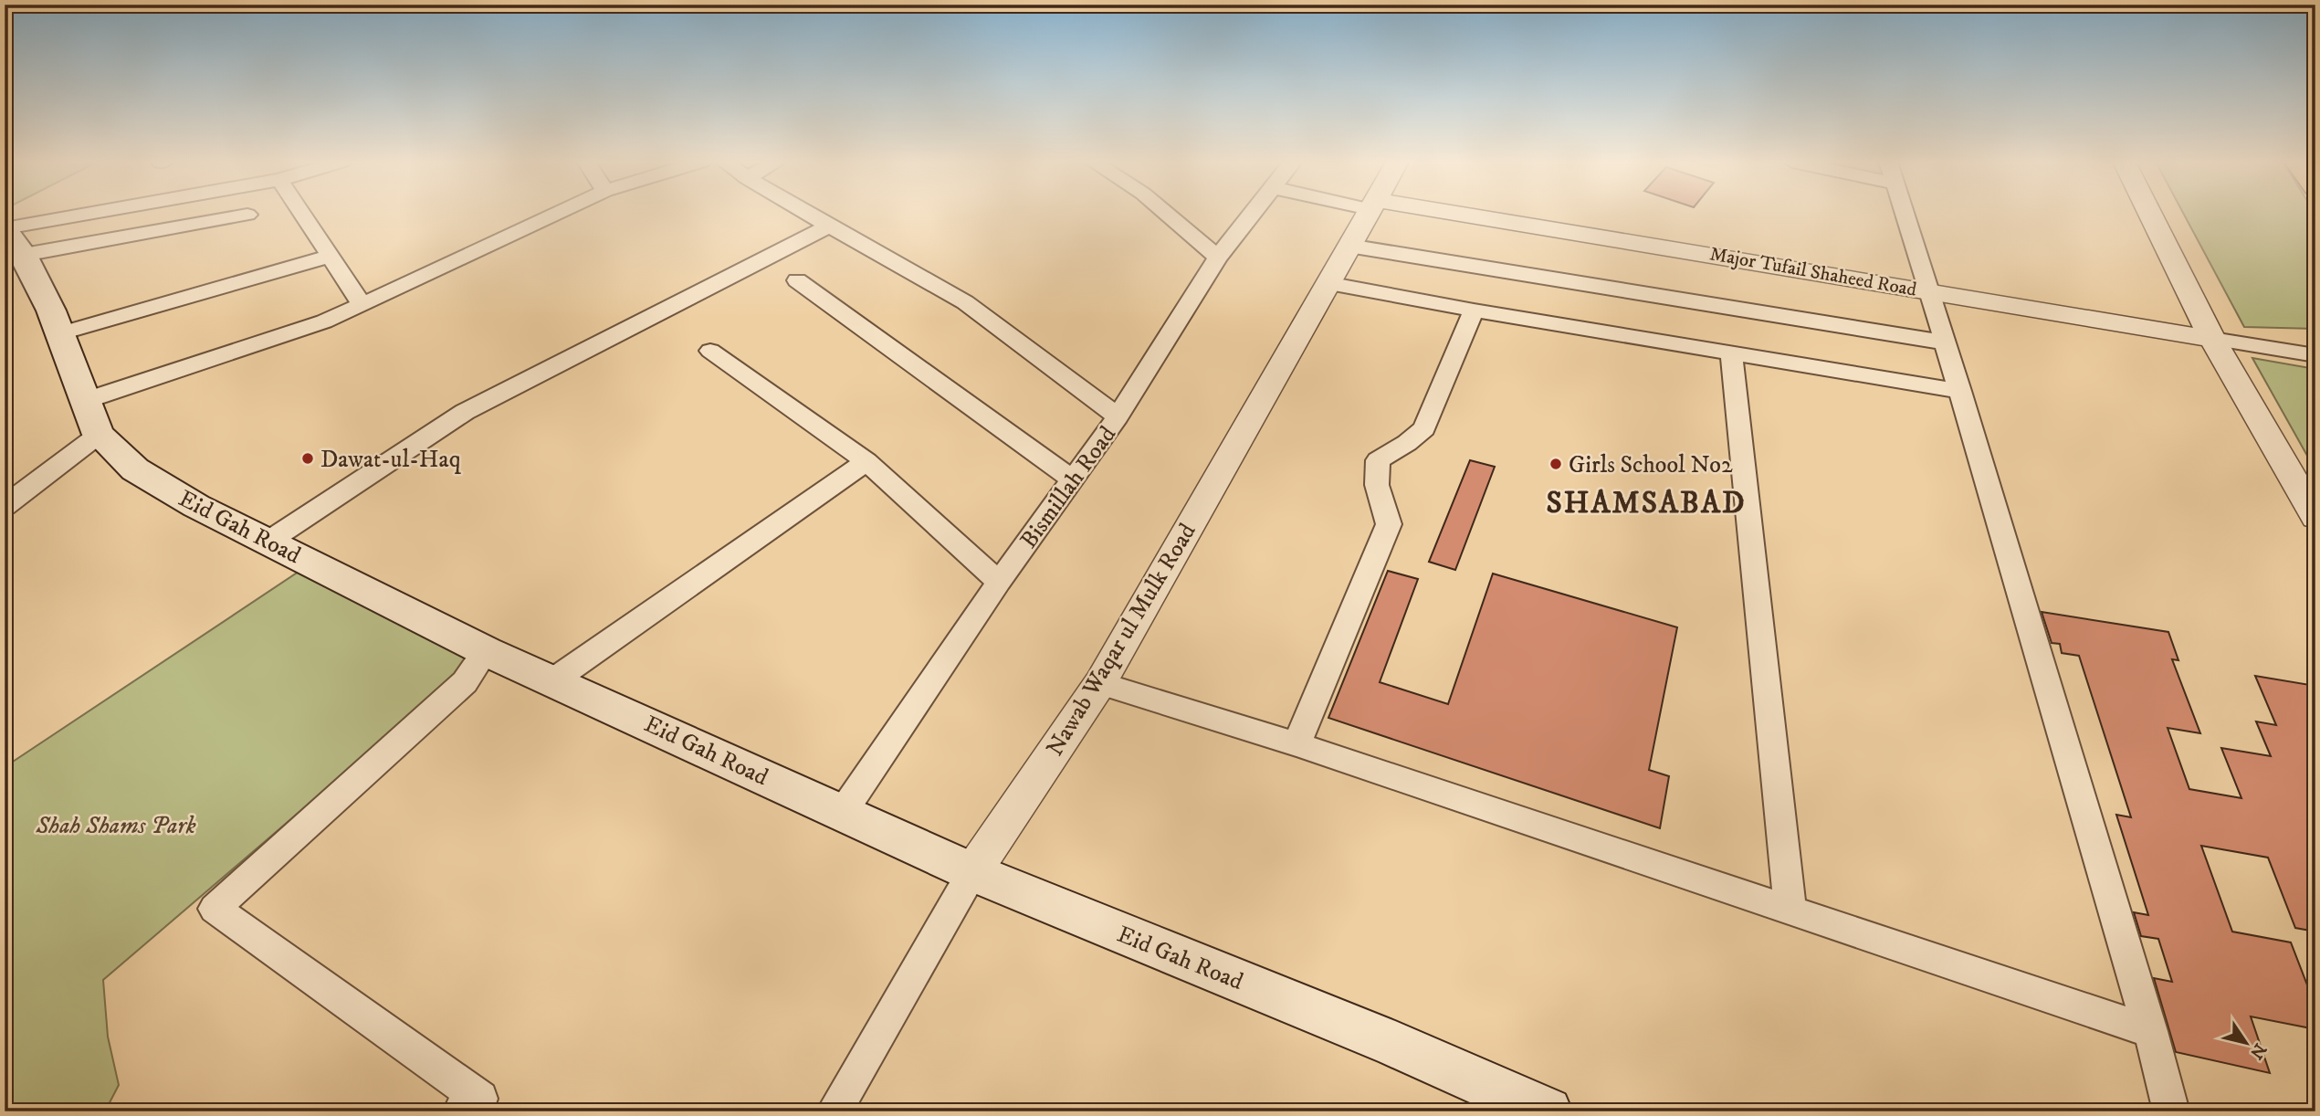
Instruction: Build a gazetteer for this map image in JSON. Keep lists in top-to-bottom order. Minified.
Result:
{"streets":{"main road":["Eid Gah Road"],"street":["Major Tufail Shaheed Road","Bismillah Road","Nawab Waqar ul Mulk Road"]},"crossings":[["Bismillah Road","Eid Gah Road"],["Eid Gah Road","Nawab Waqar ul Mulk Road"]],"districts":["SHAMSABAD"],"parks":["Shah Shams Park"],"places":["Dawat-ul-Haq","Girls School No2"],"north":"bottom right"}
